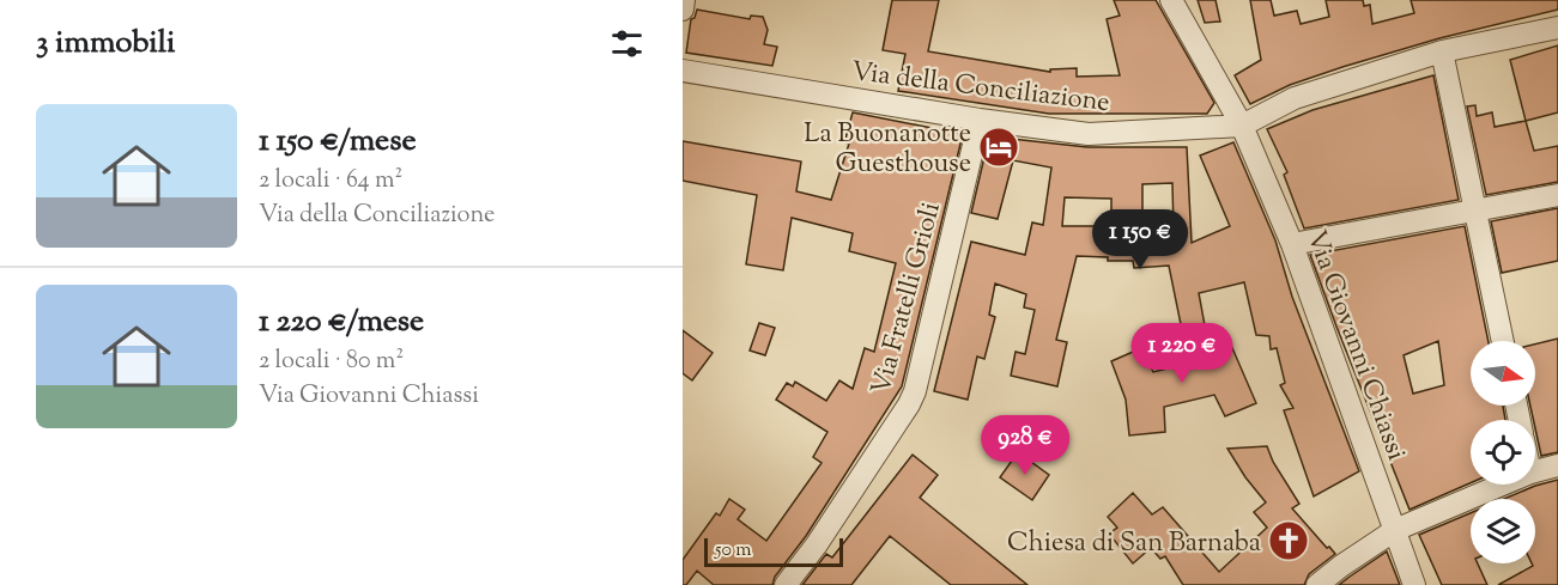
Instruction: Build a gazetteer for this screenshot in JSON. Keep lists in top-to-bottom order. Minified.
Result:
{"streets":{"street":["Via della Conciliazione","Via Fratelli Grioli","Via Giovanni Chiassi"]},"crossings":[["Via della Conciliazione","Via Fratelli Grioli"],["Via della Conciliazione","Via Giovanni Chiassi"]],"places":{"hotel":["La Buonanotte Guesthouse"],"church":["Chiesa di San Barnaba"]},"scale_bar":"50 m","north":"right","page":{"heading":"3 immobili","list":[{"name":"1 150 €/mese","note":"2 locali · 64 m² · Via della Conciliazione"},{"name":"1 220 €/mese","note":"2 locali · 80 m² · Via Giovanni Chiassi"}],"price":["1 150 €","1 220 €","928 €"],"scale":"50 m"}}
